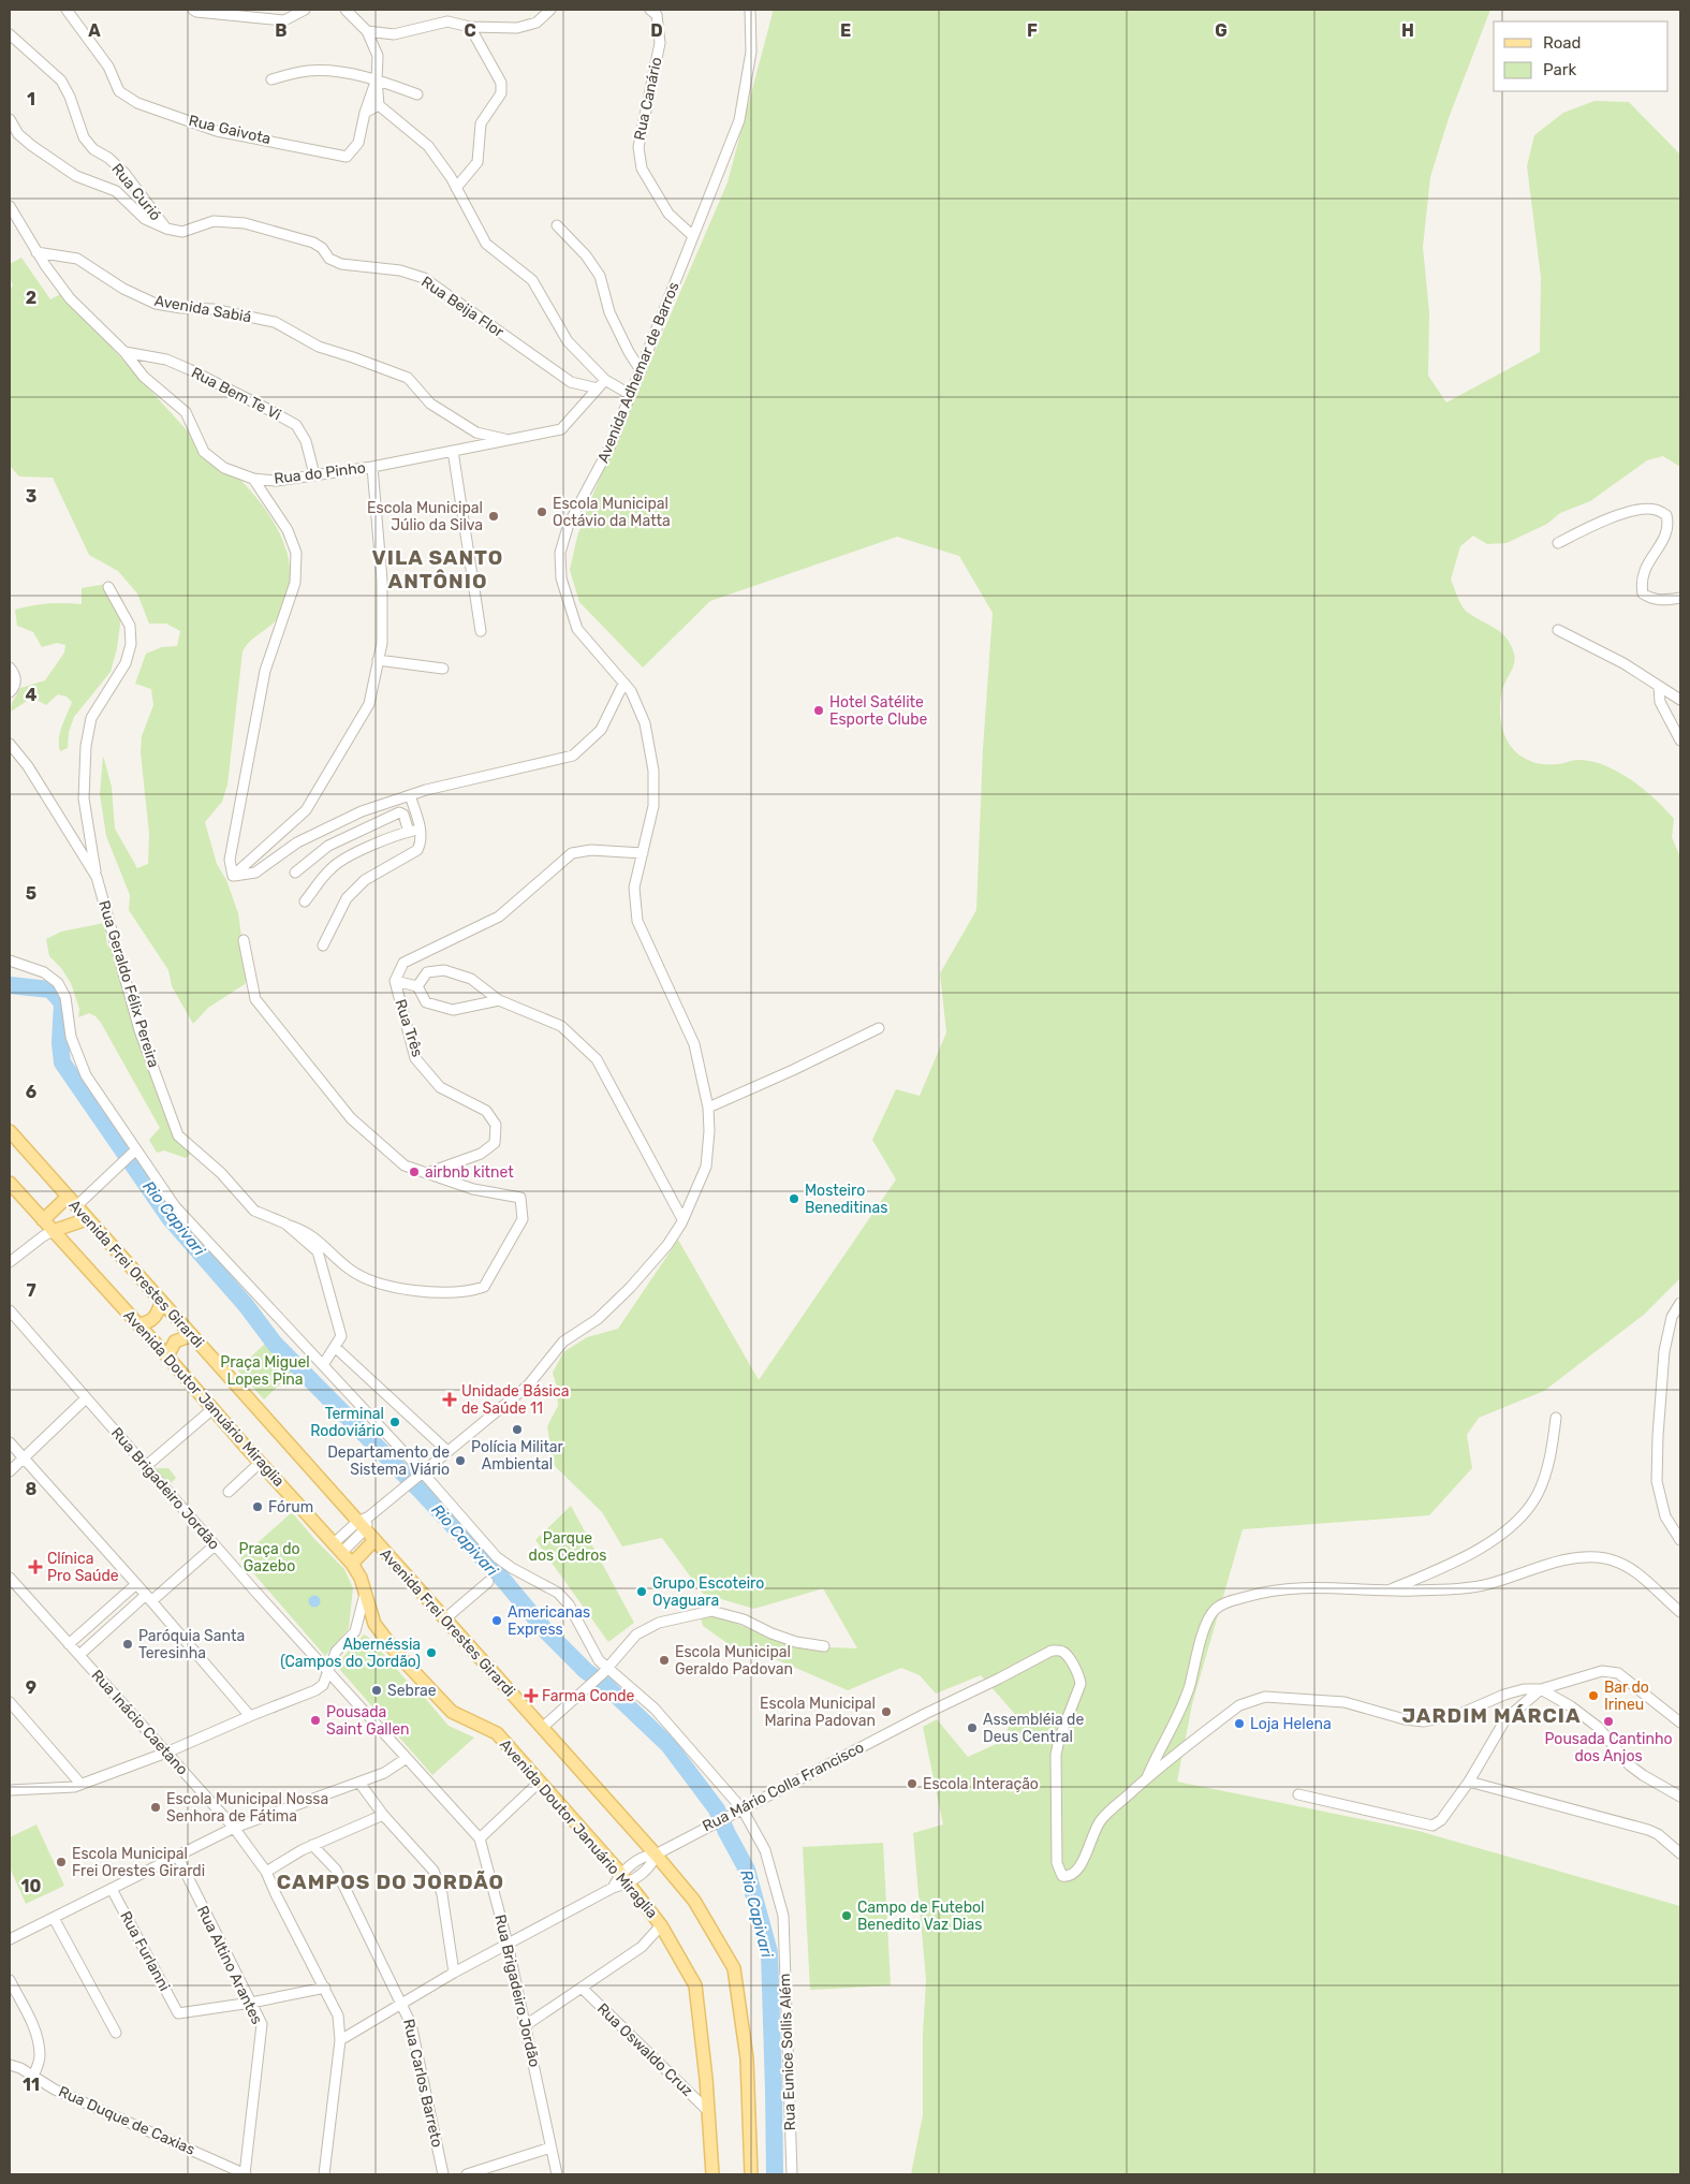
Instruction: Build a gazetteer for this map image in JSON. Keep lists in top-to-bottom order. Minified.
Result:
{"streets":{"main road":["Avenida Frei Orestes Girardi","Avenida Doutor Januário Miraglia"],"street":["Rua Canário","Rua Gaivota","Rua Curió","Rua Beija Flor","Avenida Sabiá","Avenida Adhemar de Barros","Rua Bem Te Vi","Rua do Pinho","Rua Geraldo Félix Pereira","Rua Três","Rua Brigadeiro Jordão","Rua Inácio Caetano","Rua Mário Colla Francisco","Rua Furlanni","Rua Altino Arantes","Rua Oswaldo Cruz","Rua Eunice Sollis Além","Rua Carlos Barreto","Rua Duque de Caxias"]},"crossings":[["Rua Canário","Avenida Adhemar de Barros"],["Rua Curió","Rua Beija Flor"],["Rua Beija Flor","Rua do Pinho"],["Avenida Sabiá","Rua do Pinho"],["Avenida Adhemar de Barros","Rua Três"],["Avenida Adhemar de Barros","Avenida Frei Orestes Girardi"],["Avenida Adhemar de Barros","Avenida Doutor Januário Miraglia"],["Avenida Adhemar de Barros","Rua Eunice Sollis Além"],["Rua Bem Te Vi","Rua do Pinho"],["Rua Geraldo Félix Pereira","Rua Eunice Sollis Além"],["Avenida Frei Orestes Girardi","Rua Mário Colla Francisco"],["Avenida Doutor Januário Miraglia","Rua Mário Colla Francisco"],["Avenida Doutor Januário Miraglia","Rua Oswaldo Cruz"],["Rua Mário Colla Francisco","Rua Eunice Sollis Além"],["Rua Furlanni","Rua Altino Arantes"],["Rua Altino Arantes","Rua Duque de Caxias"]],"districts":["VILA SANTO ANTÔNIO","JARDIM MÁRCIA","CAMPOS DO JORDÃO"],"water":["Rio Capivari"],"parks":["Praça Miguel Lopes Pina","Parque dos Cedros","Praça do Gazebo"],"places":{"other":["Escola Municipal Octávio da Matta","Escola Municipal Júlio da Silva","Hotel Satélite Esporte Clube","airbnb kitnet","Mosteiro Beneditinas","Terminal Rodoviário","Polícia Militar Ambiental","Departamento de Sistema Viário","Fórum","Grupo Escoteiro Oyaguara","Americanas Express","Paróquia Santa Teresinha","Abernéssia (Campos do Jordão)","Escola Municipal Geraldo Padovan","Sebrae","Bar do Irineu","Escola Municipal Marina Padovan","Pousada Saint Gallen","Pousada Cantinho dos Anjos","Loja Helena","Assembléia de Deus Central","Escola Interação","Escola Municipal Nossa Senhora de Fátima","Escola Municipal Frei Orestes Girardi","Campo de Futebol Benedito Vaz Dias"],"health":["Unidade Básica de Saúde 11","Clínica Pro Saúde","Farma Conde"]},"legend":["Road","Park"],"grid":{"columns":["A","B","C","D","E","F","G","H"],"rows":["1","2","3","4","5","6","7","8","9","10","11"]}}
